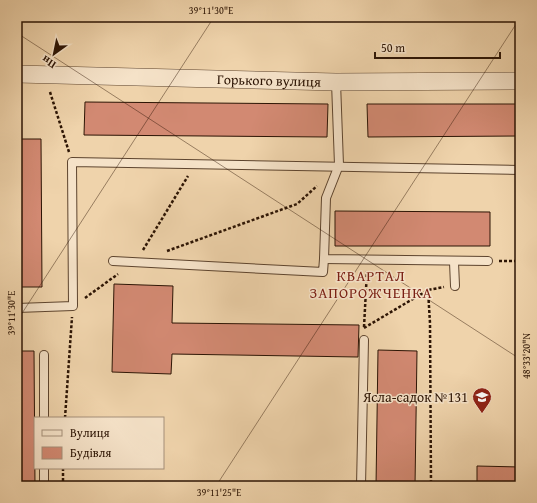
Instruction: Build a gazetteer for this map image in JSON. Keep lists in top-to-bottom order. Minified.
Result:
{"streets":{"street":["Горького вулиця"]},"districts":["КВАРТАЛ ЗАПОРОЖЧЕНКА"],"places":{"school or university":["Ясла-садок №131"]},"legend":["Вулиця","Будівля"],"scale_bar":"50 m","north":"bottom left","coordinates":["39°11'30\"E","48°33'20\"N","39°11'25\"E"]}
